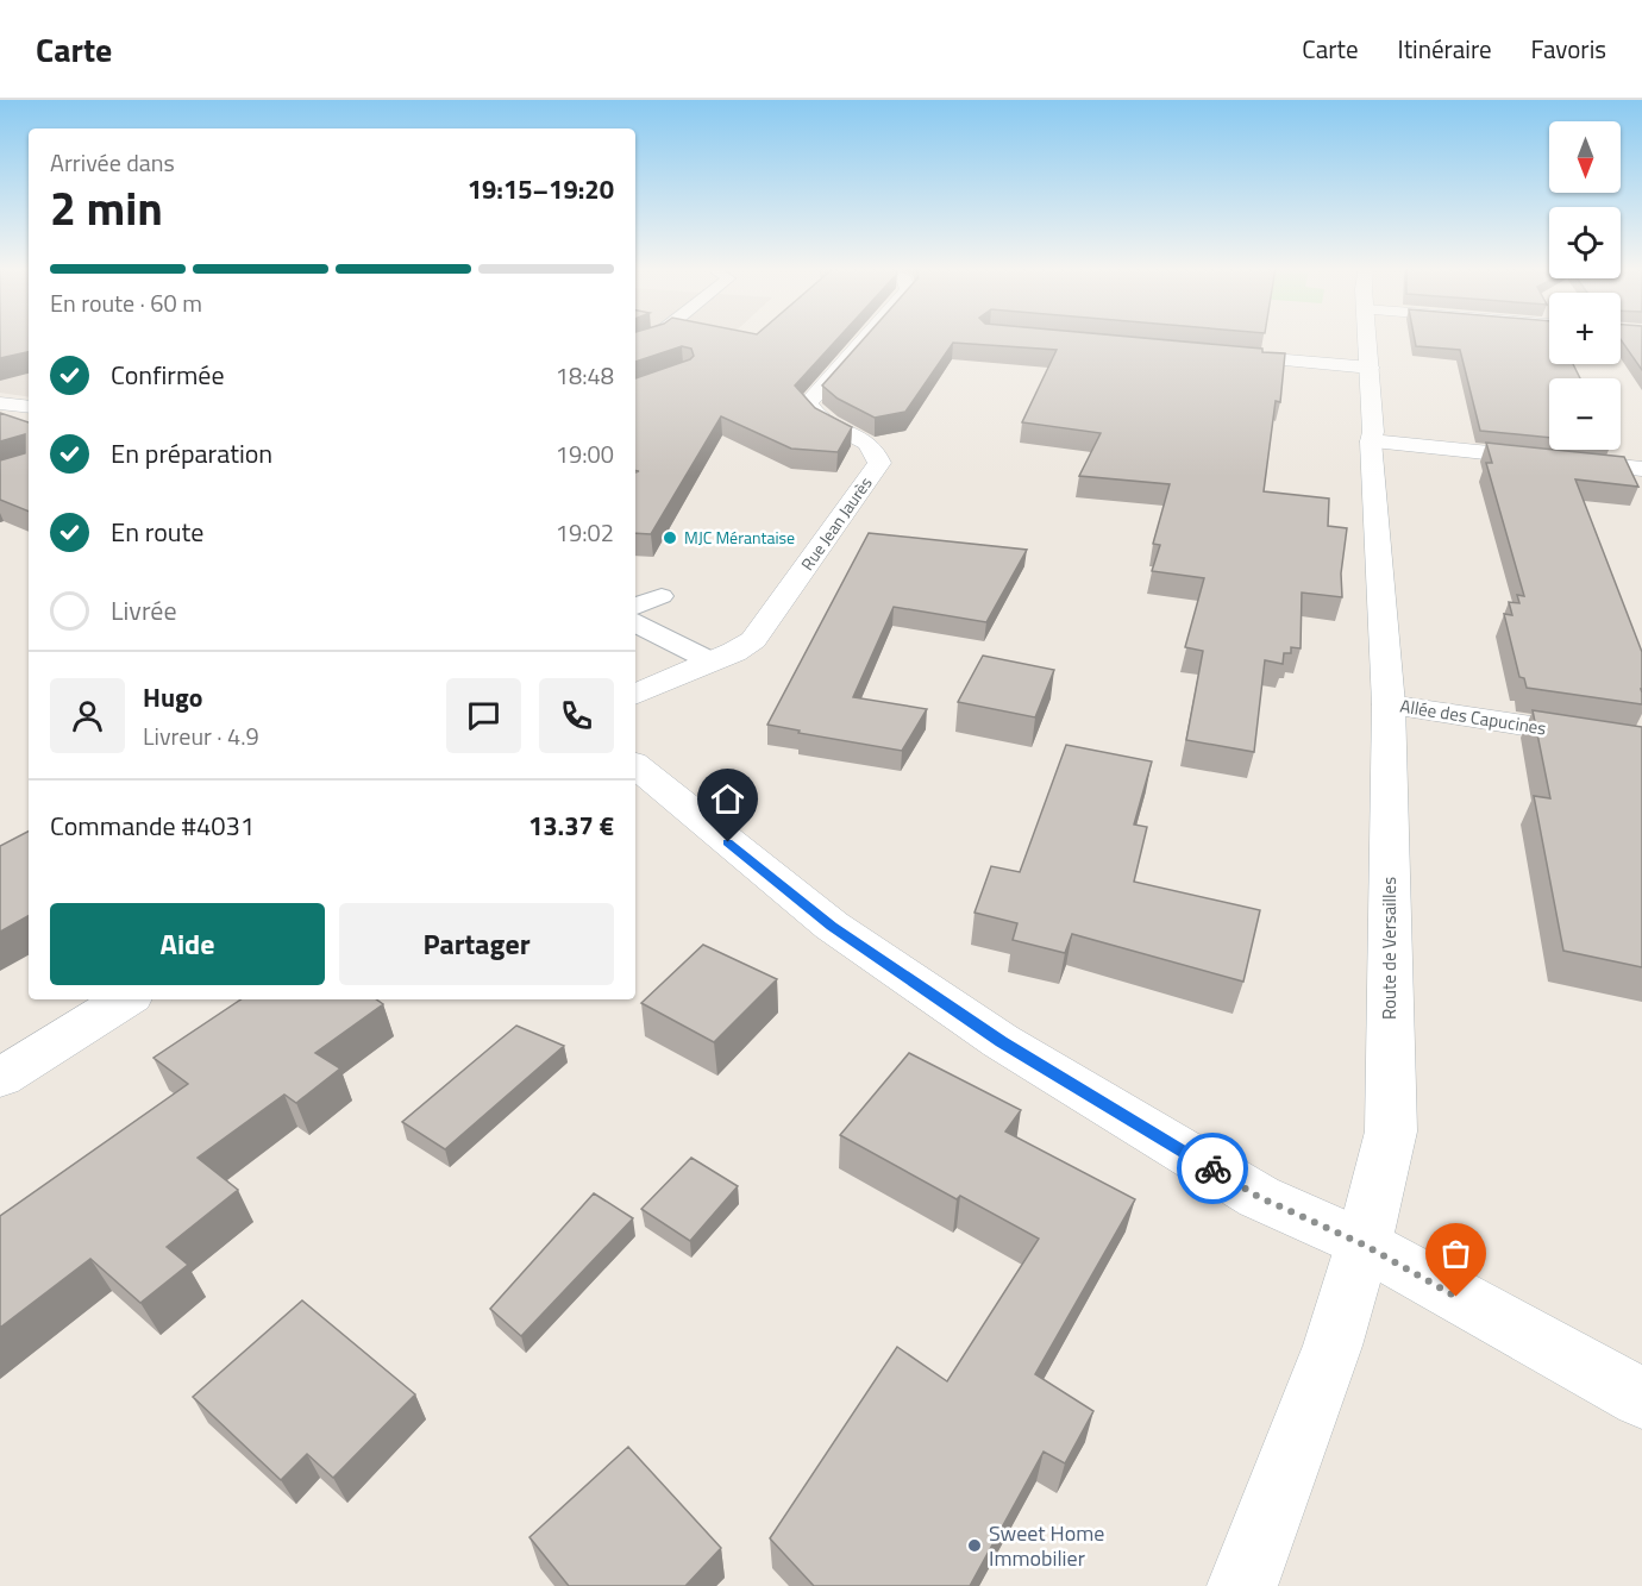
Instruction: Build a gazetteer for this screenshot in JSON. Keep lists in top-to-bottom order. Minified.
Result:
{"streets":{"street":["Rue Jean Jaurès","Allée des Capucines","Route de Versailles"]},"crossings":[["Allée des Capucines","Route de Versailles"]],"places":["MJC Mérantaise","Sweet Home Immobilier"],"north":"bottom","page":{"header":"Carte","nav":["Carte","Itinéraire","Favoris"],"map_buttons":["+","−"],"heading":["2 min","Arrivée dans","19:15–19:20"],"panel":["Hugo","Livreur · 4.9","Commande #4031","13.37 €"],"bar":"En route · 60 m","list":[["Confirmée","18:48"],["En préparation","19:00"],["En route","19:02"],"Livrée"],"buttons":["Aide","Partager"]}}
